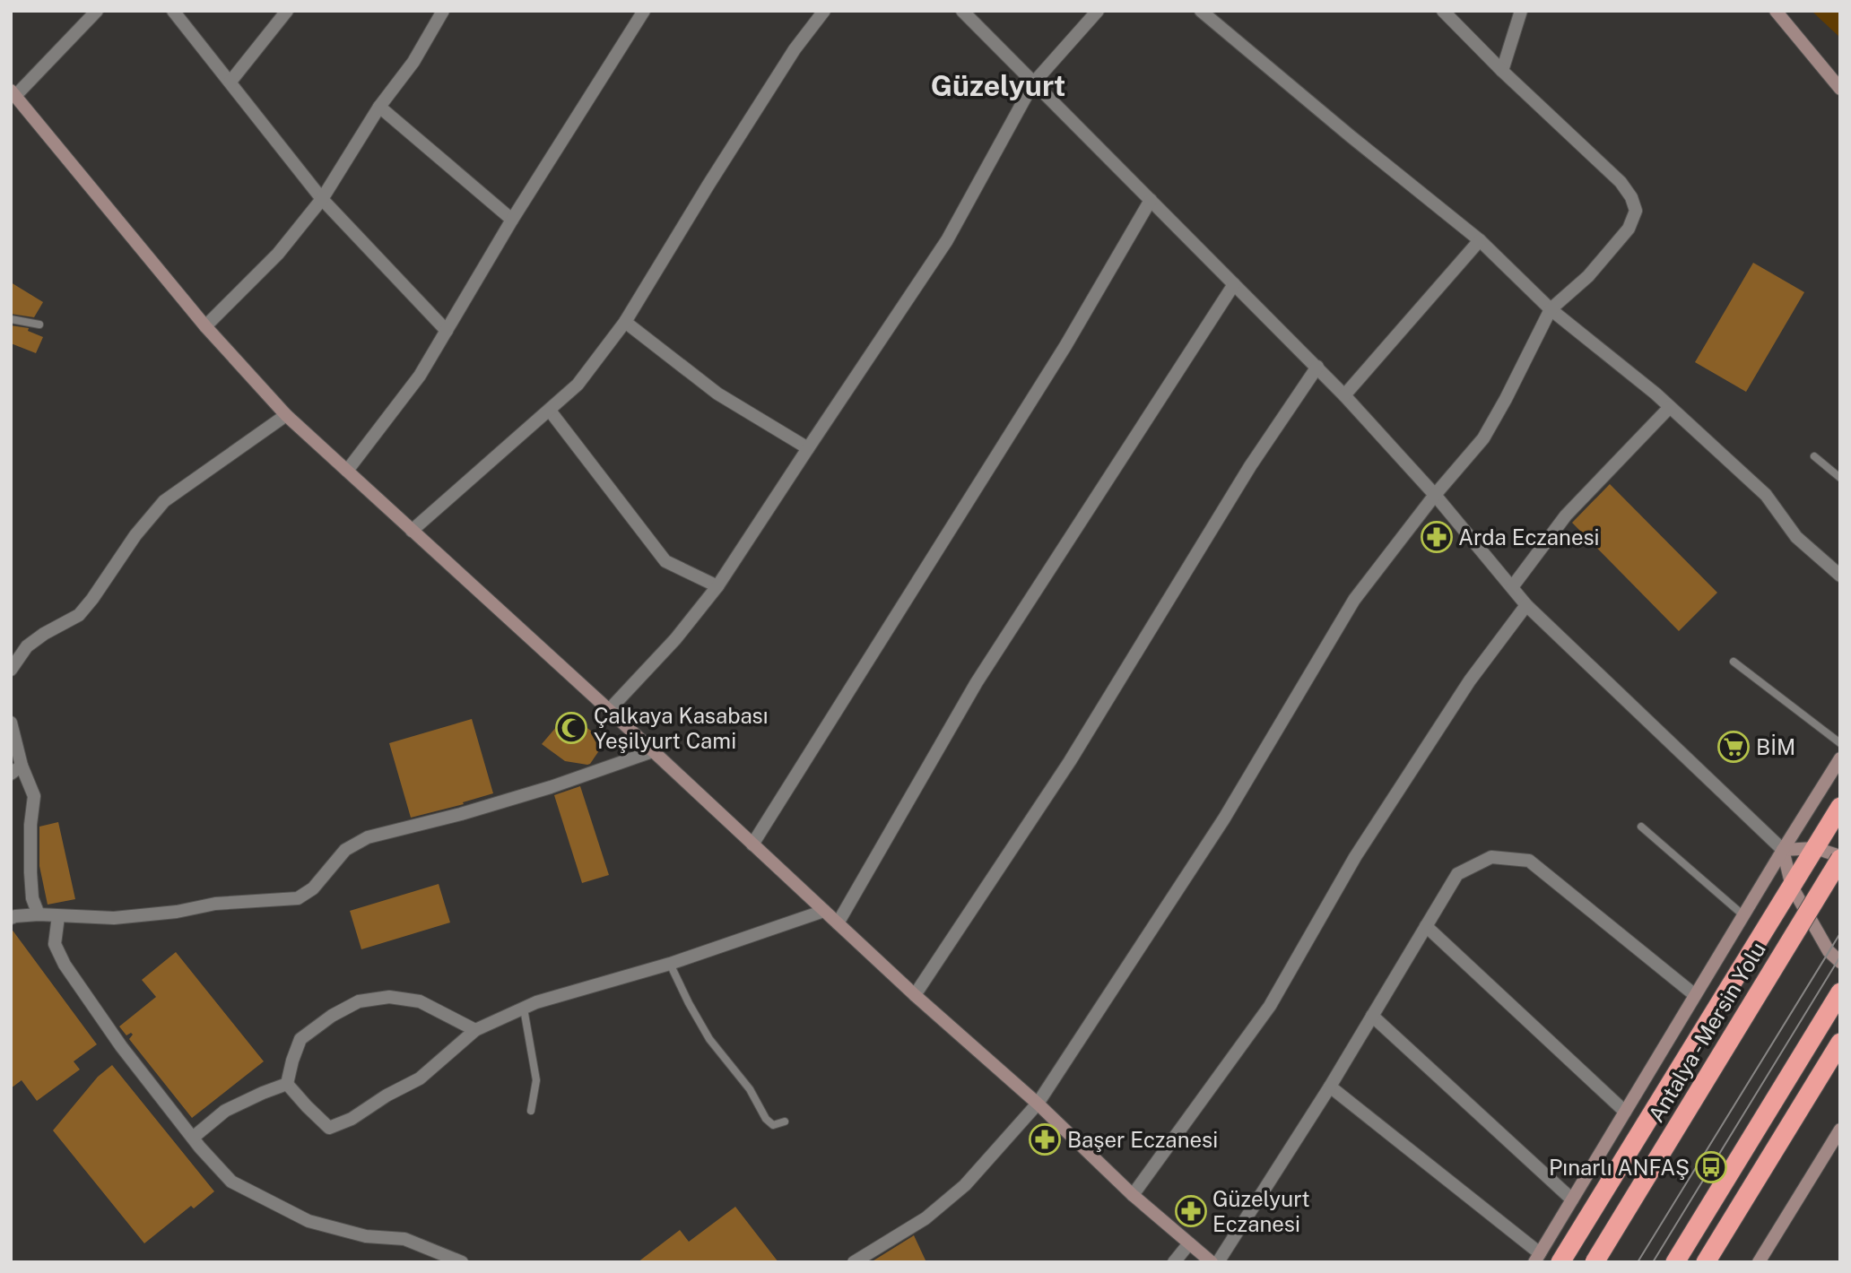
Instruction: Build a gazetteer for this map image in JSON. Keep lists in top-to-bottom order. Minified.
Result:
{"streets":{"highway":["Antalya - Mersin Yolu"]},"districts":["Güzelyurt"],"places":{"pharmacy":["Arda Eczanesi","Başer Eczanesi","Güzelyurt Eczanesi"],"mosque":["Çalkaya Kasabası Yeşilyurt Cami"],"supermarket":["BİM"],"bus stop":["Pınarlı ANFAŞ"]}}
